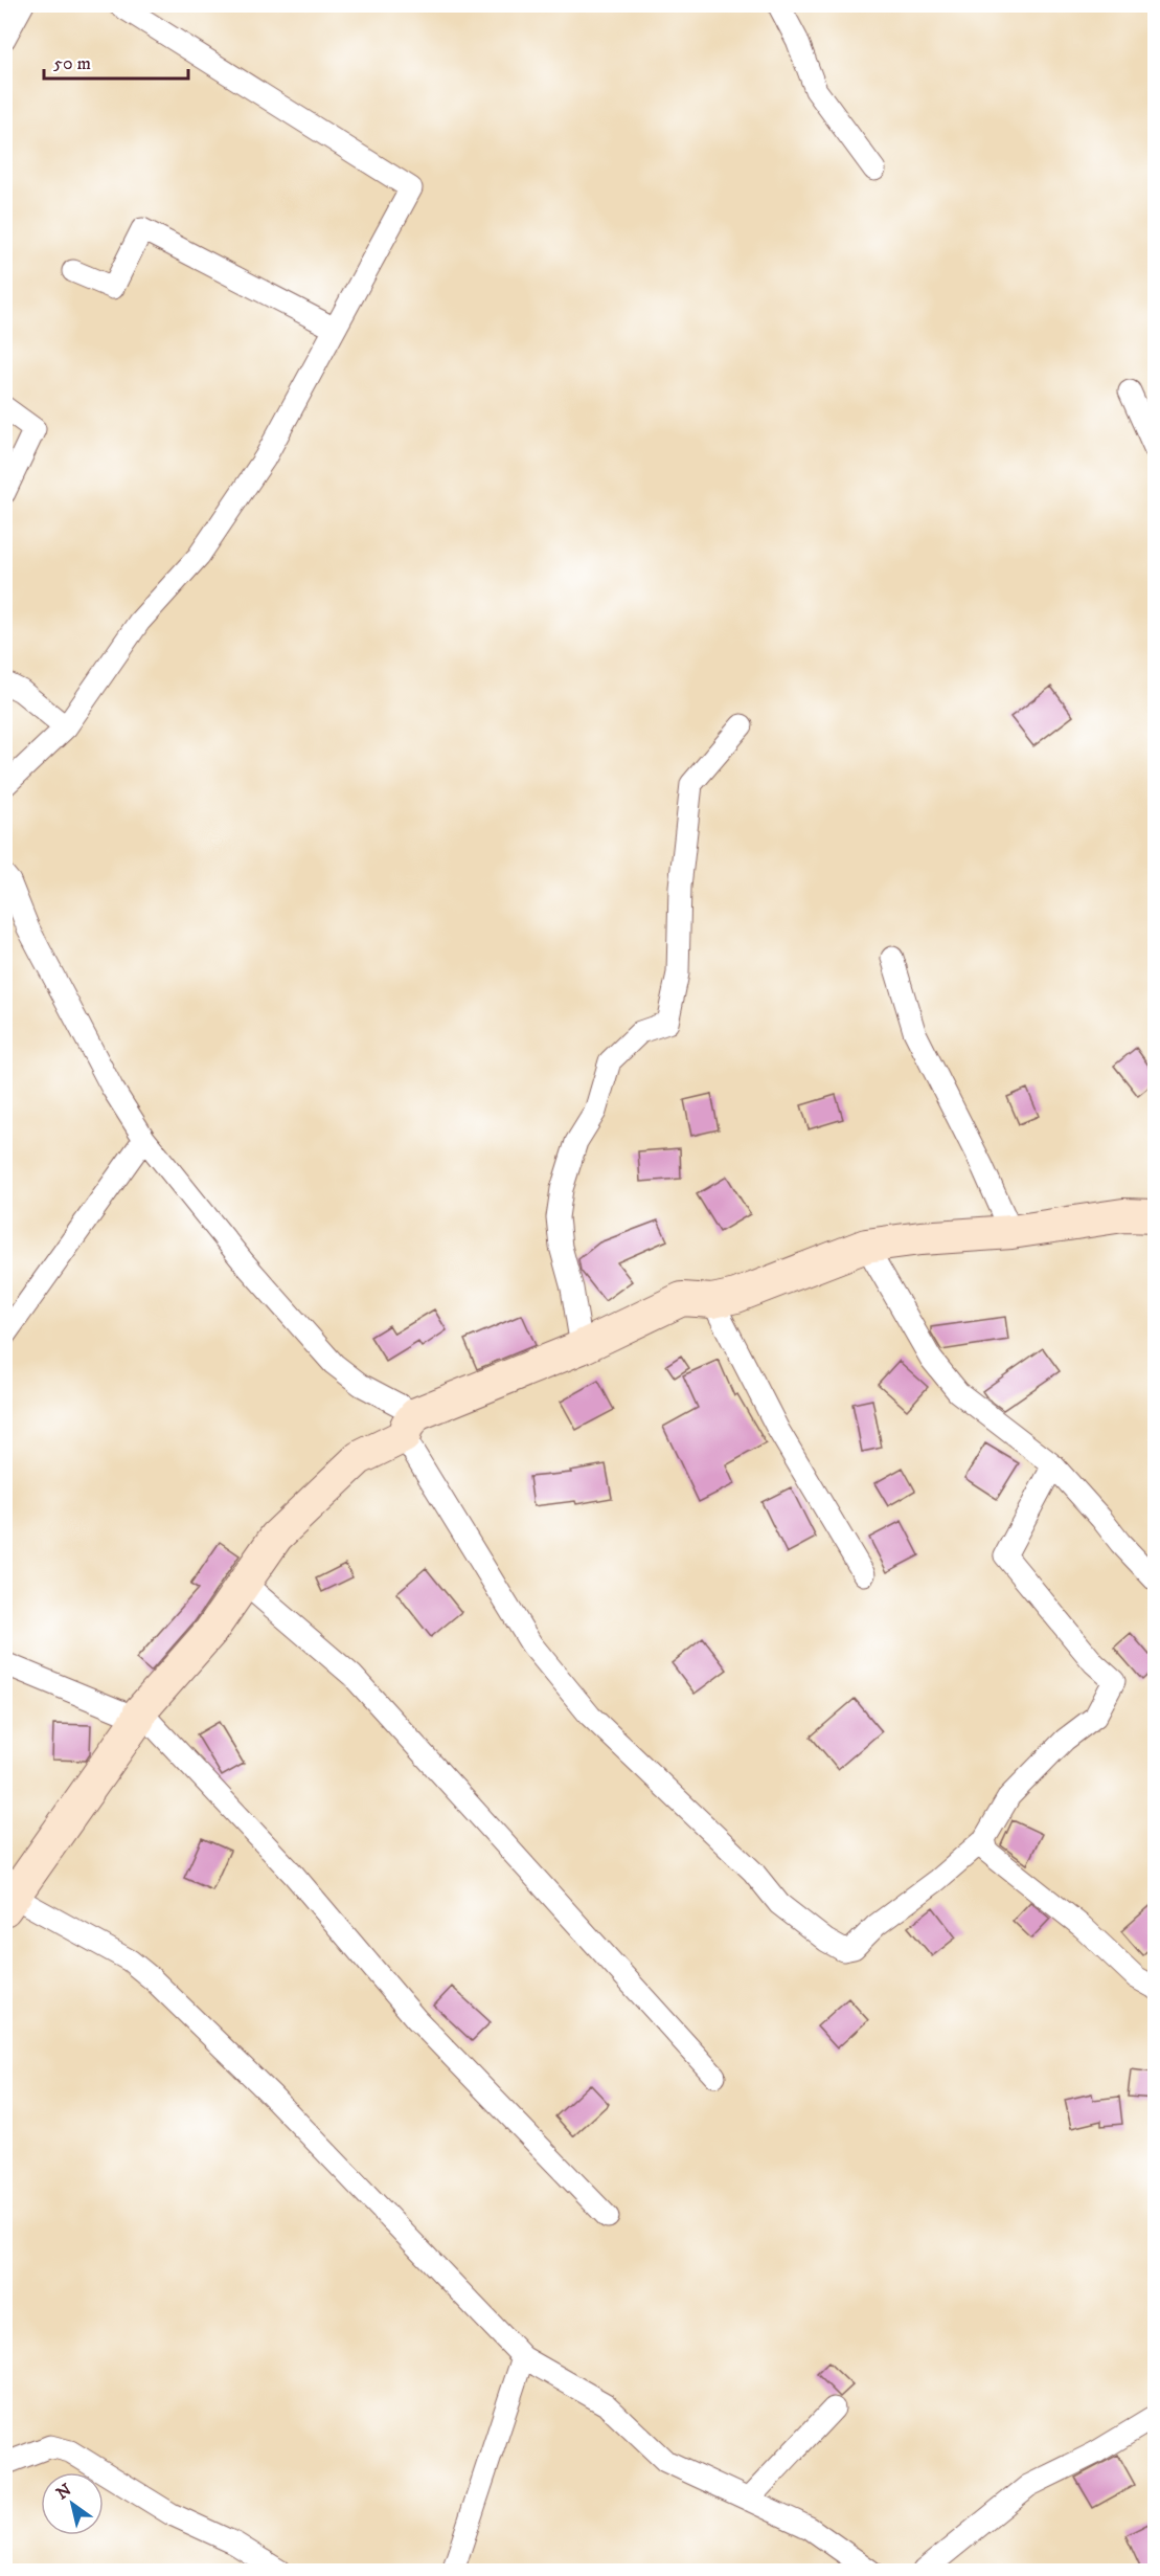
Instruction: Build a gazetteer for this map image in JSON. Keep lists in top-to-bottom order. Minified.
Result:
{"scale_bar":"50 m","north":"top left"}
